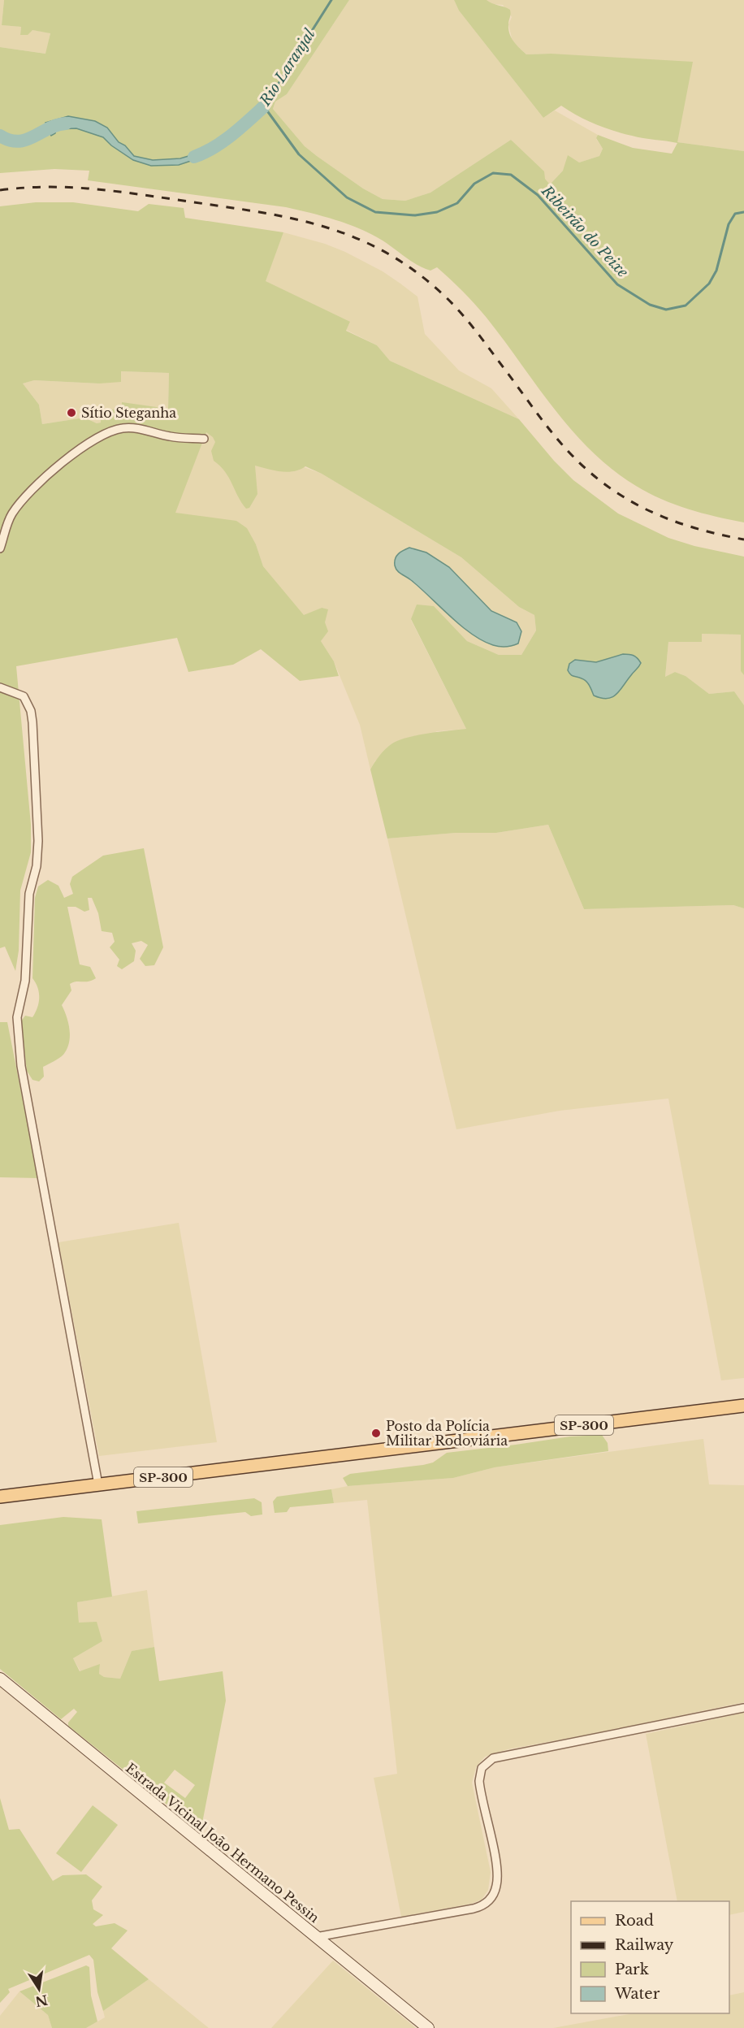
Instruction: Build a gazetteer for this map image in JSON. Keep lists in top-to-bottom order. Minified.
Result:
{"streets":{"main road":["SP-300","Estrada Vicinal João Hermano Pessin"]},"water":["Rio Laranjal","Ribeirão do Peixe"],"places":["Sítio Steganha","Posto da Polícia Militar Rodoviária"],"legend":["Road","Railway","Park","Water"],"north":"bottom"}
